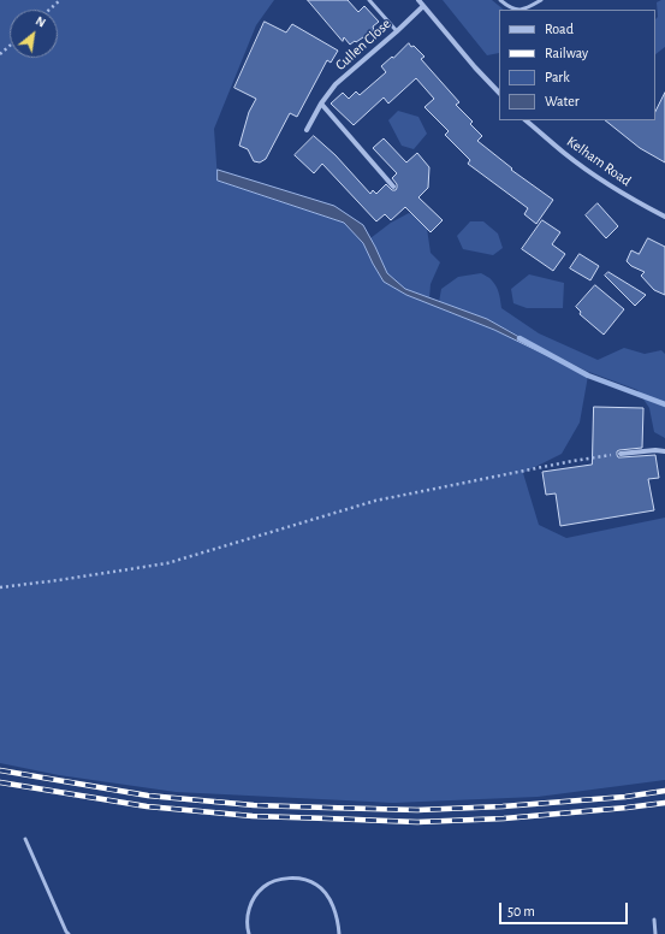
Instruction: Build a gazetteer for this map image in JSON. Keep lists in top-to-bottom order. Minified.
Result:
{"streets":{"street":["Cullen Close","Kelham Road"]},"legend":["Road","Railway","Park","Water"],"scale_bar":"50 m","north":"top right"}
